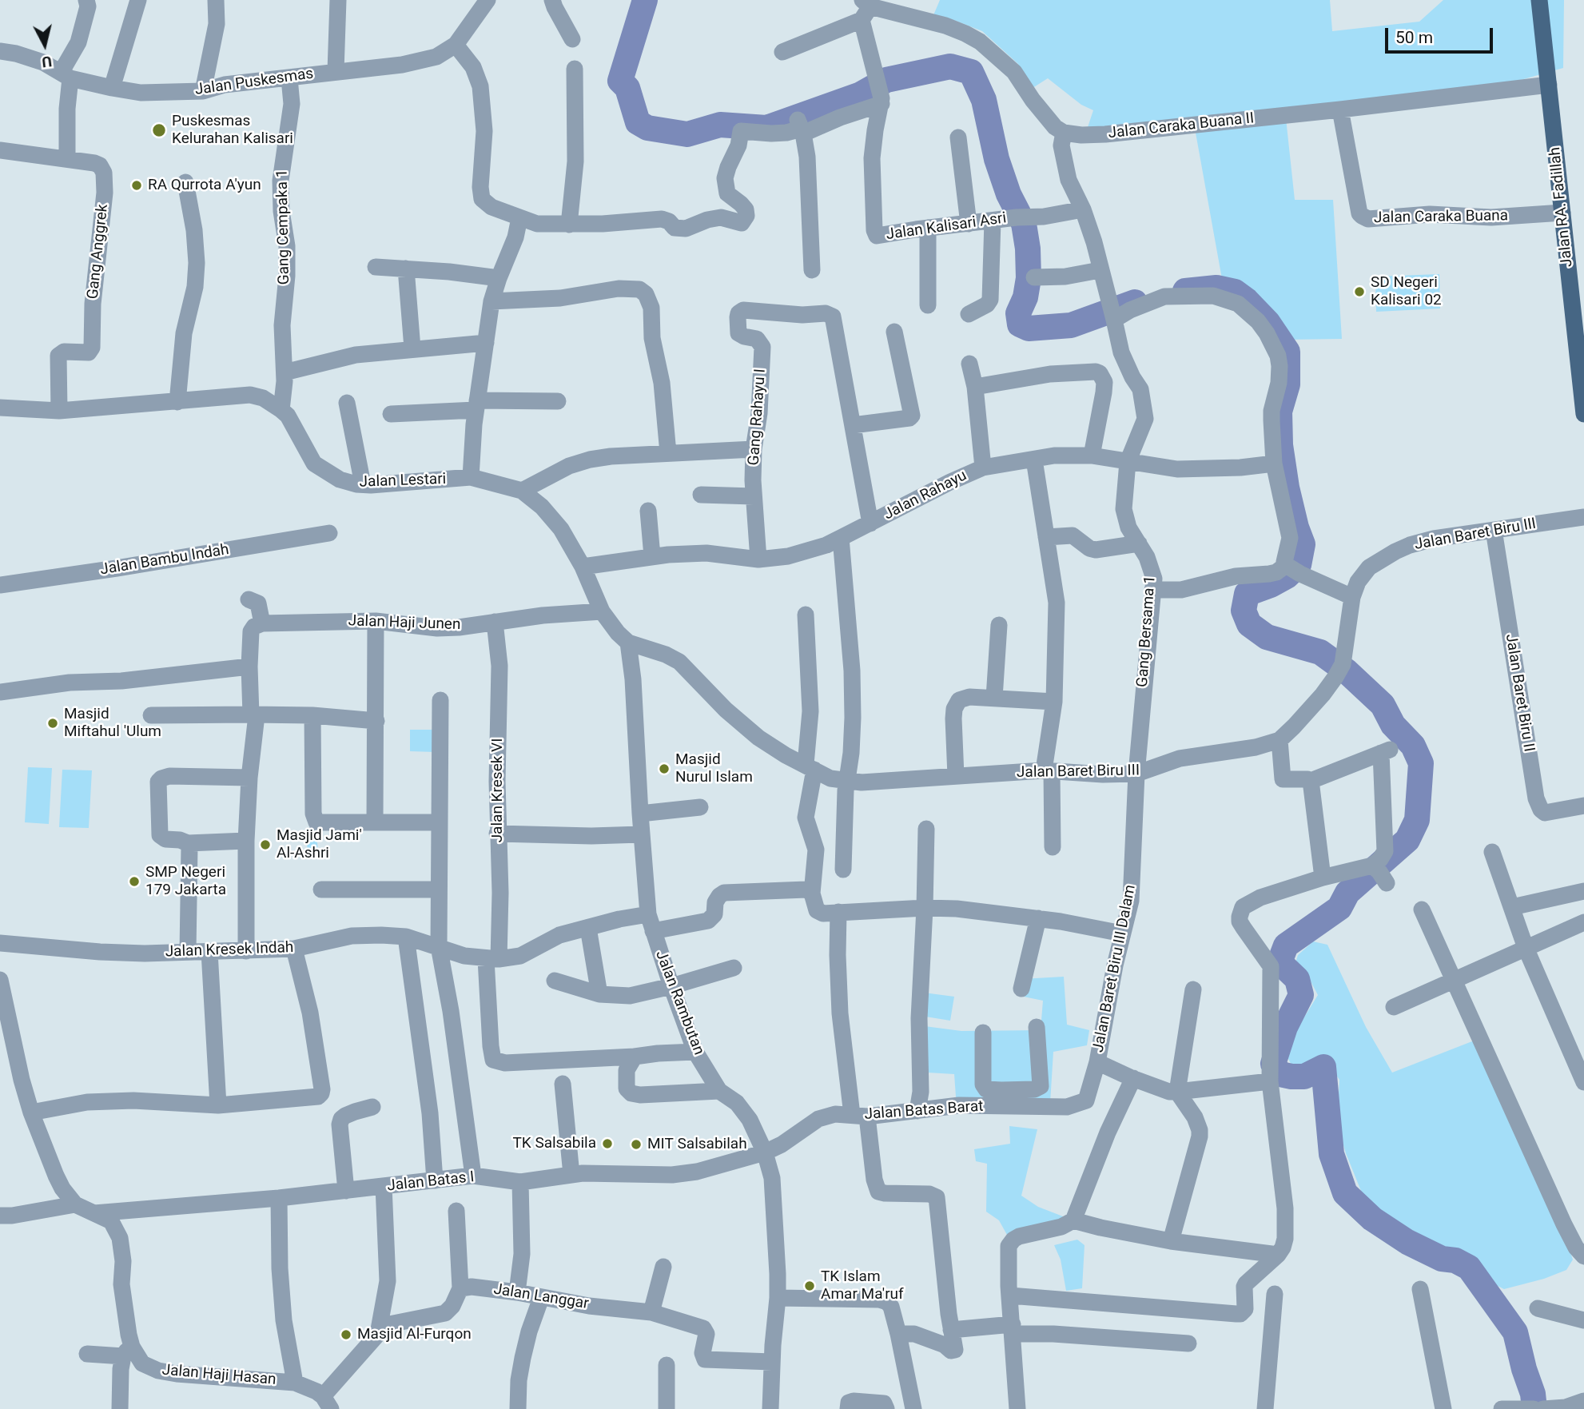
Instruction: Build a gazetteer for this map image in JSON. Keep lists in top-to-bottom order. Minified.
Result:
{"streets":{"main road":["Jalan RA. Fadillah"],"street":["Jalan Puskesmas","Jalan Caraka Buana II","Jalan Caraka Buana","Gang Cempaka 1","Jalan Kalisari Asri","Gang Anggrek","Gang Rahayu I","Jalan Lestari","Jalan Rahayu","Jalan Baret Biru III","Jalan Bambu Indah","Jalan Haji Junen","Gang Bersama 1","Jalan Baret Biru II","Jalan Kresek VI","Jalan Kresek Indah","Jalan Baret Biru III Dalam","Jalan Rambutan","Jalan Batas Barat","Jalan Batas I","Jalan Langgar","Jalan Haji Hasan"]},"crossings":[["Jalan Puskesmas","Gang Cempaka 1"],["Jalan Caraka Buana II","Jalan RA. Fadillah"],["Jalan Caraka Buana II","Jalan Caraka Buana"],["Jalan Caraka Buana II","Gang Bersama 1"],["Jalan RA. Fadillah","Jalan Caraka Buana"],["Gang Cempaka 1","Jalan Lestari"],["Jalan Kalisari Asri","Gang Bersama 1"],["Gang Anggrek","Jalan Lestari"],["Gang Rahayu I","Jalan Rahayu"],["Jalan Lestari","Jalan Rahayu"],["Jalan Lestari","Jalan Baret Biru III"],["Jalan Lestari","Jalan Haji Junen"],["Jalan Lestari","Jalan Rambutan"],["Jalan Rahayu","Gang Bersama 1"],["Jalan Baret Biru III","Gang Bersama 1"],["Jalan Baret Biru III","Jalan Baret Biru II"],["Jalan Baret Biru III","Jalan Baret Biru III Dalam"],["Jalan Baret Biru III","Jalan Rambutan"],["Jalan Haji Junen","Jalan Kresek VI"],["Gang Bersama 1","Jalan Baret Biru III Dalam"],["Jalan Kresek VI","Jalan Kresek Indah"],["Jalan Kresek Indah","Jalan Rambutan"],["Jalan Baret Biru III Dalam","Jalan Batas Barat"],["Jalan Rambutan","Jalan Batas Barat"],["Jalan Rambutan","Jalan Batas I"],["Jalan Rambutan","Jalan Langgar"],["Jalan Batas Barat","Jalan Batas I"]],"places":["Puskesmas Kelurahan Kalisari","RA Qurrota A'yun","SD Negeri Kalisari 02","Masjid Miftahul 'Ulum","Masjid Nurul Islam","Masjid Jami' Al-Ashri","SMP Negeri 179 Jakarta","TK Salsabila","MIT Salsabilah","TK Islam Amar Ma'ruf","Masjid Al-Furqon"],"scale_bar":"50 m","north":"bottom"}
